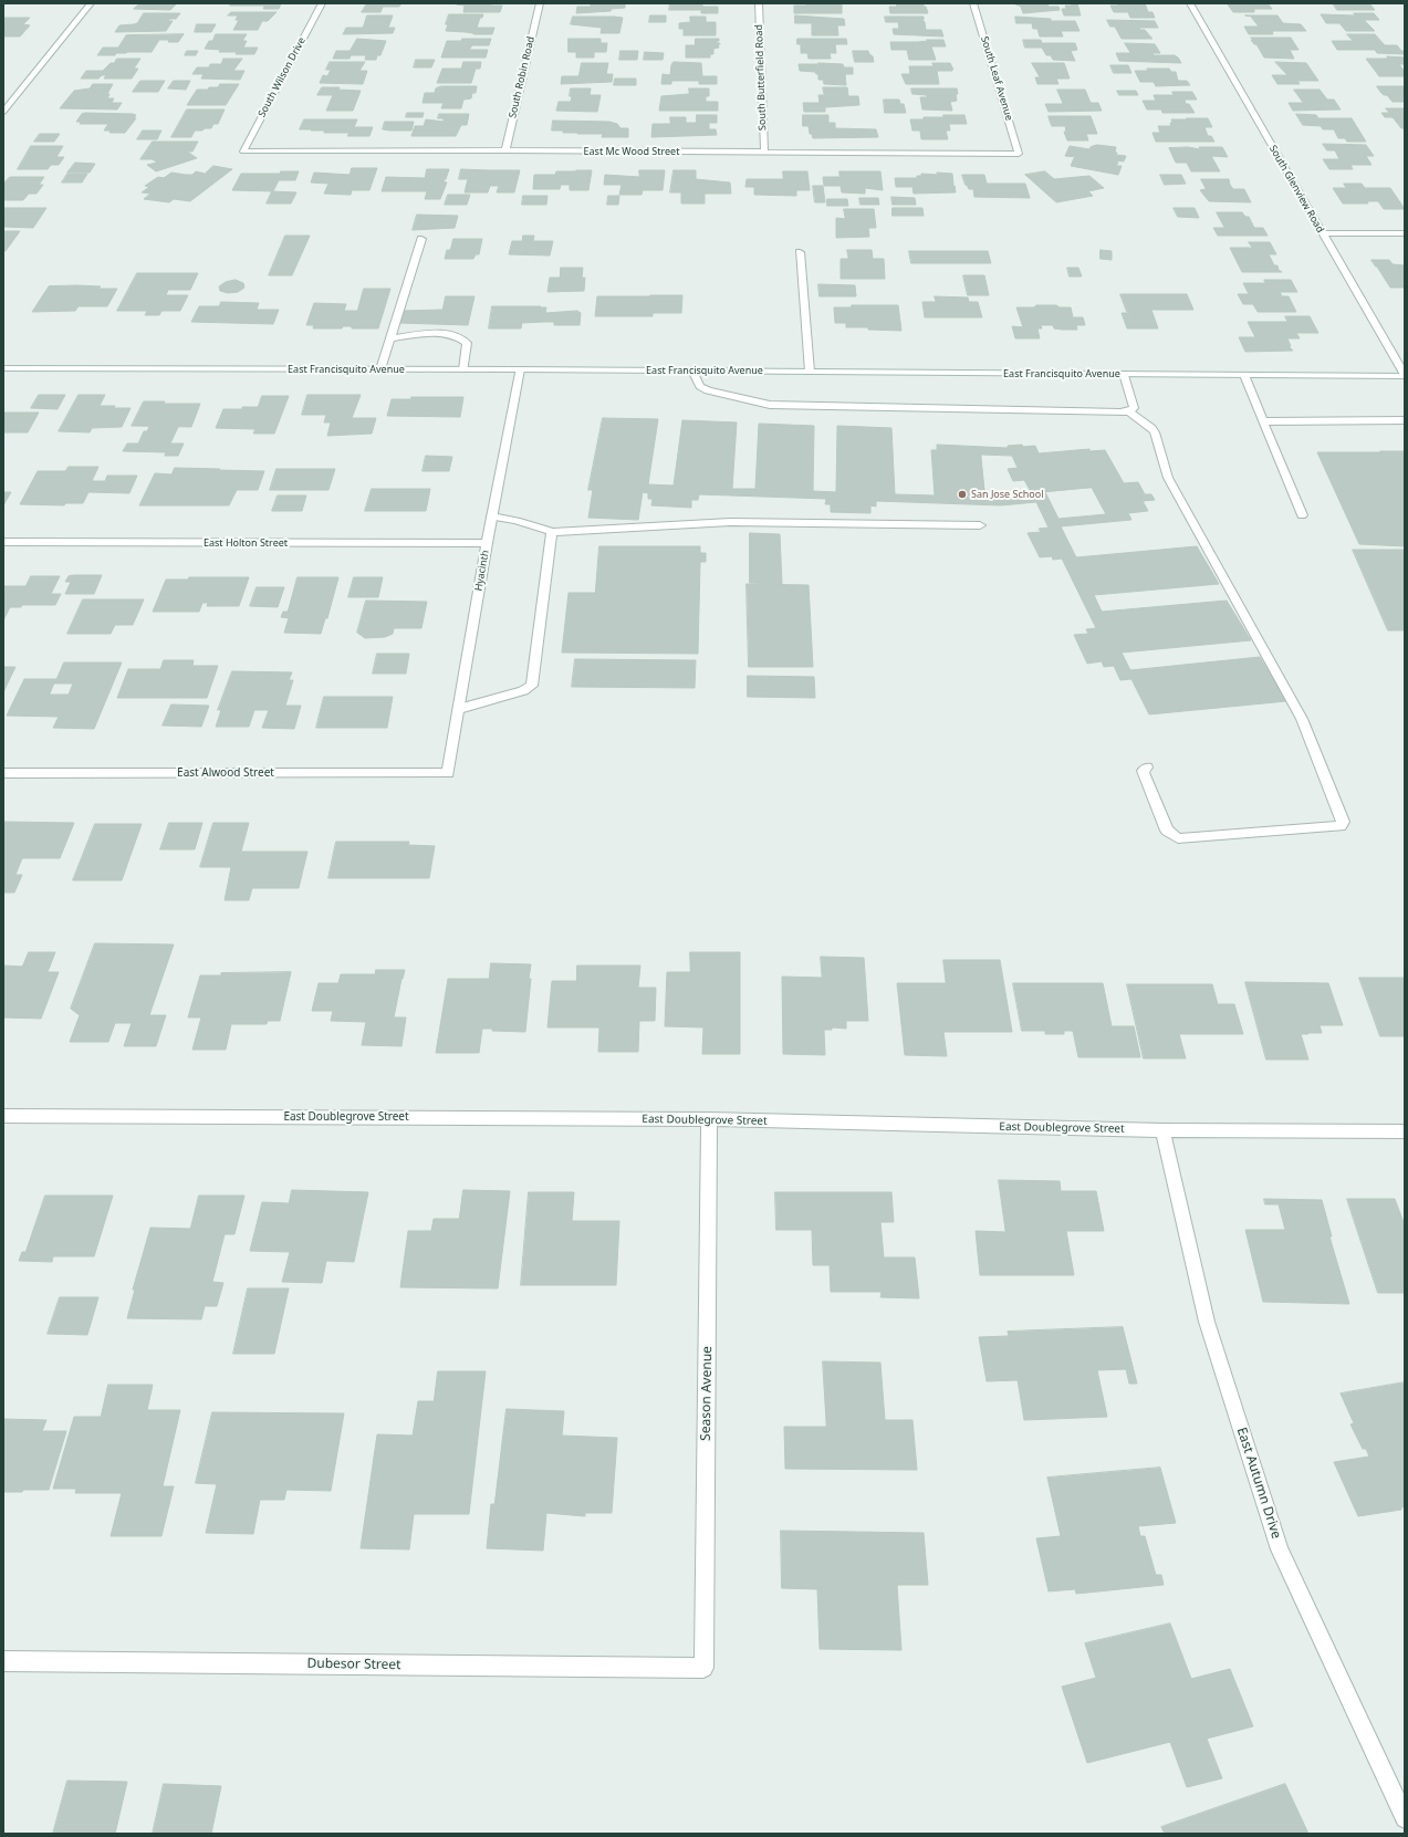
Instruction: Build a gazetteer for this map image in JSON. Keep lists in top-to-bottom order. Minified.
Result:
{"streets":{"street":["South Wilson Drive","South Robin Road","South Butterfield Road","South Leaf Avenue","East Mc Wood Street","South Glenview Road","East Francisquito Avenue","East Holton Street","Hyacinth","East Alwood Street","East Doublegrove Street","Season Avenue","East Autumn Drive","Dubesor Street"]},"crossings":[["South Wilson Drive","East Mc Wood Street"],["South Robin Road","East Mc Wood Street"],["South Butterfield Road","East Mc Wood Street"],["South Leaf Avenue","East Mc Wood Street"],["South Glenview Road","East Francisquito Avenue"],["East Francisquito Avenue","Hyacinth"],["East Holton Street","Hyacinth"],["Hyacinth","East Alwood Street"],["East Doublegrove Street","Season Avenue"],["East Doublegrove Street","East Autumn Drive"],["Season Avenue","Dubesor Street"]],"places":["San Jose School"]}
